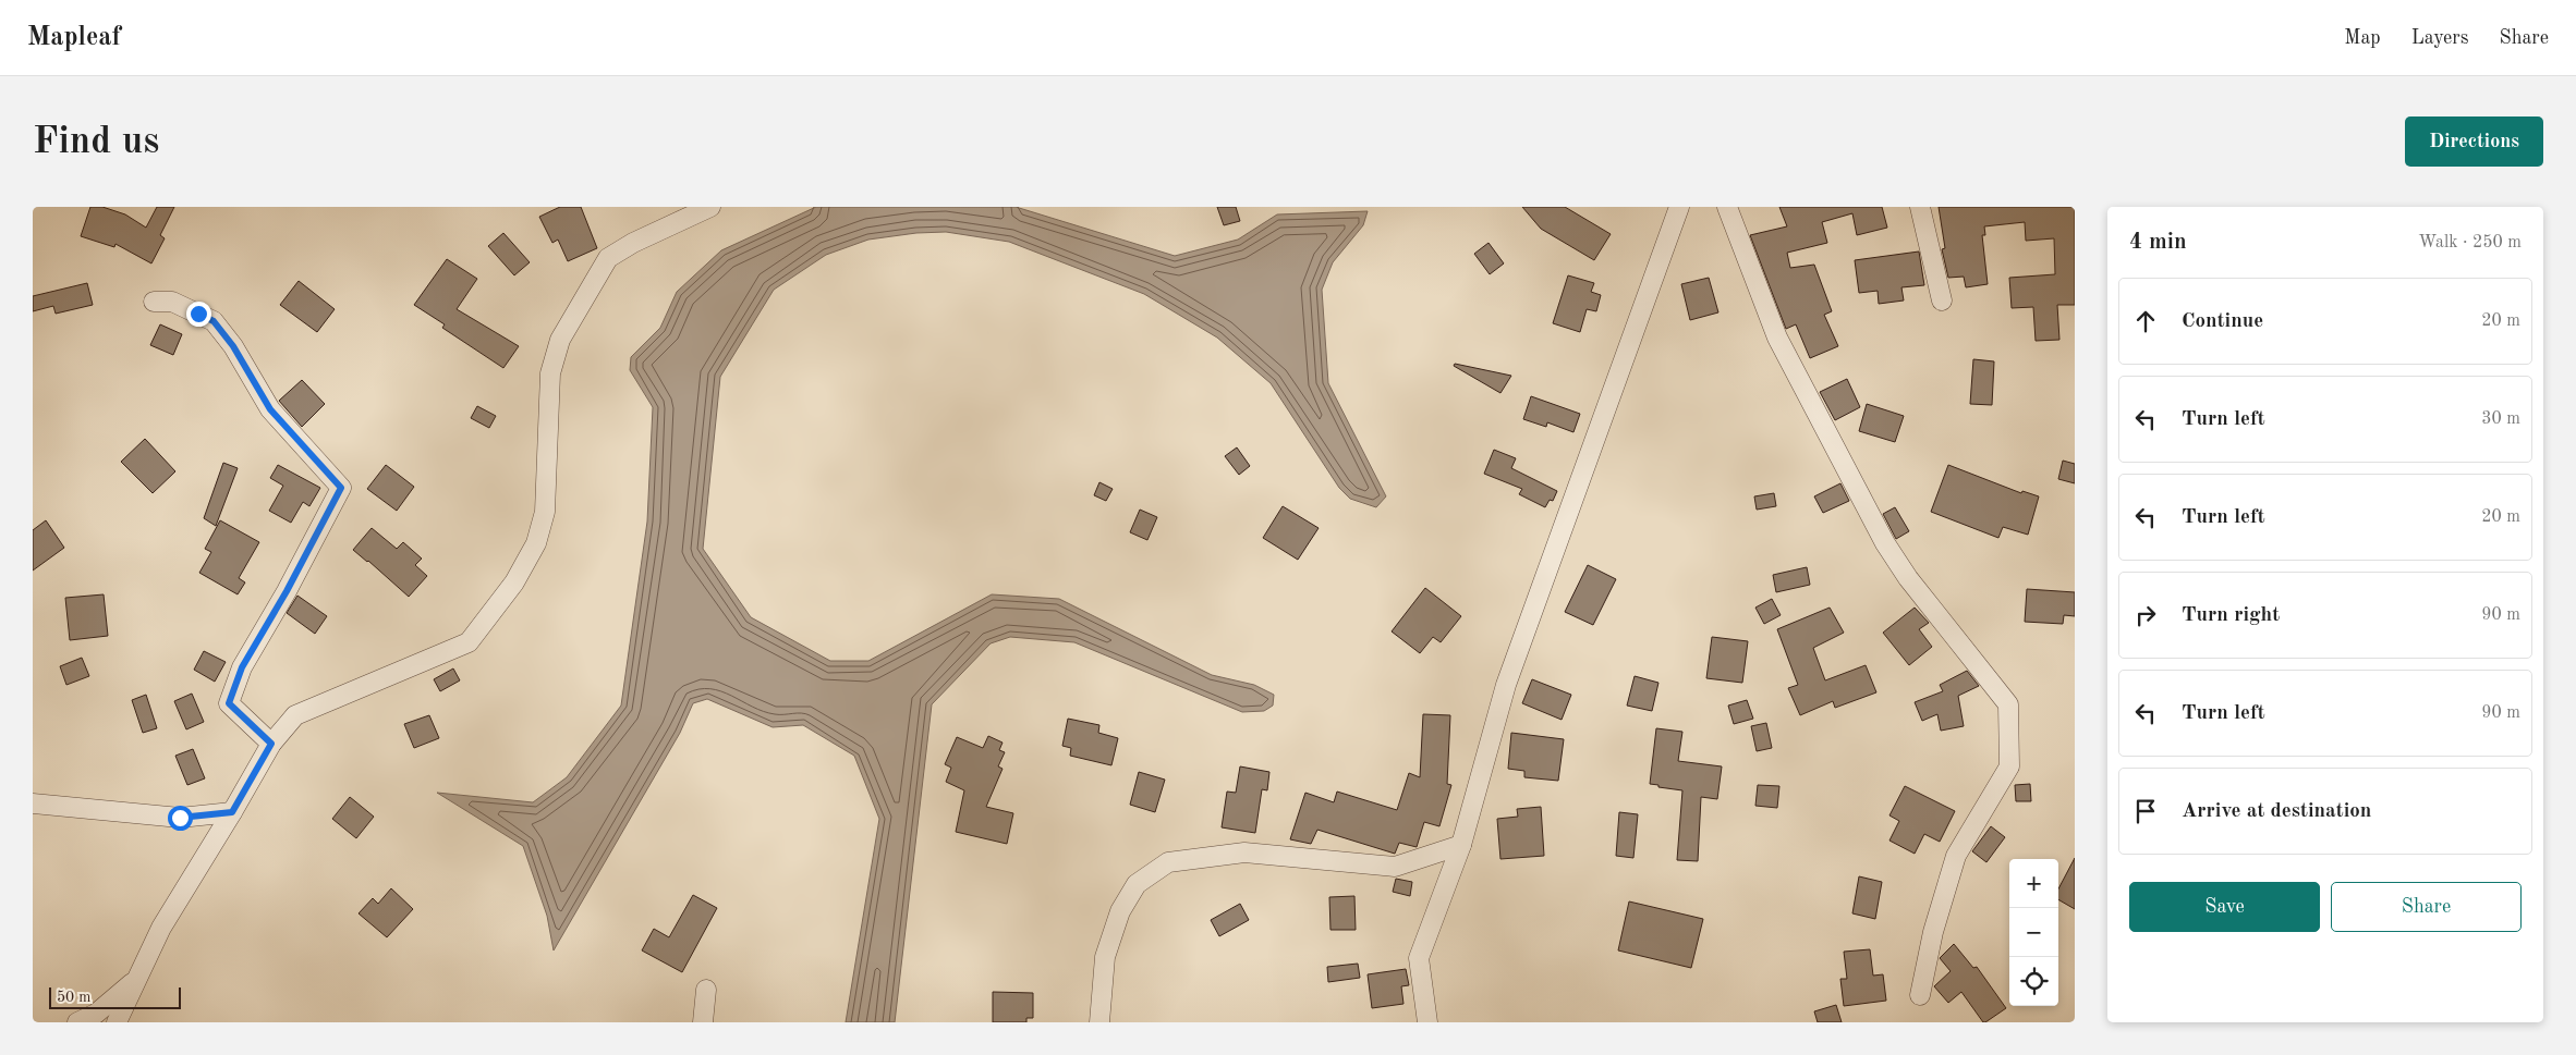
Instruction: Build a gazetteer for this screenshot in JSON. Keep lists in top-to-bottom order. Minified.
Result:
{"scale_bar":"50 m","page":{"header":"Mapleaf","nav":["Map","Layers","Share"],"buttons":["Directions",["Save","Share"]],"title":"Find us","heading":["4 min","Walk · 250 m"],"list":[["Continue","20 m"],["Turn left","30 m"],["Turn left","20 m"],["Turn right","90 m"],["Turn left","90 m"],"Arrive at destination"],"map_buttons":["+","−"],"scale":"50 m"}}
